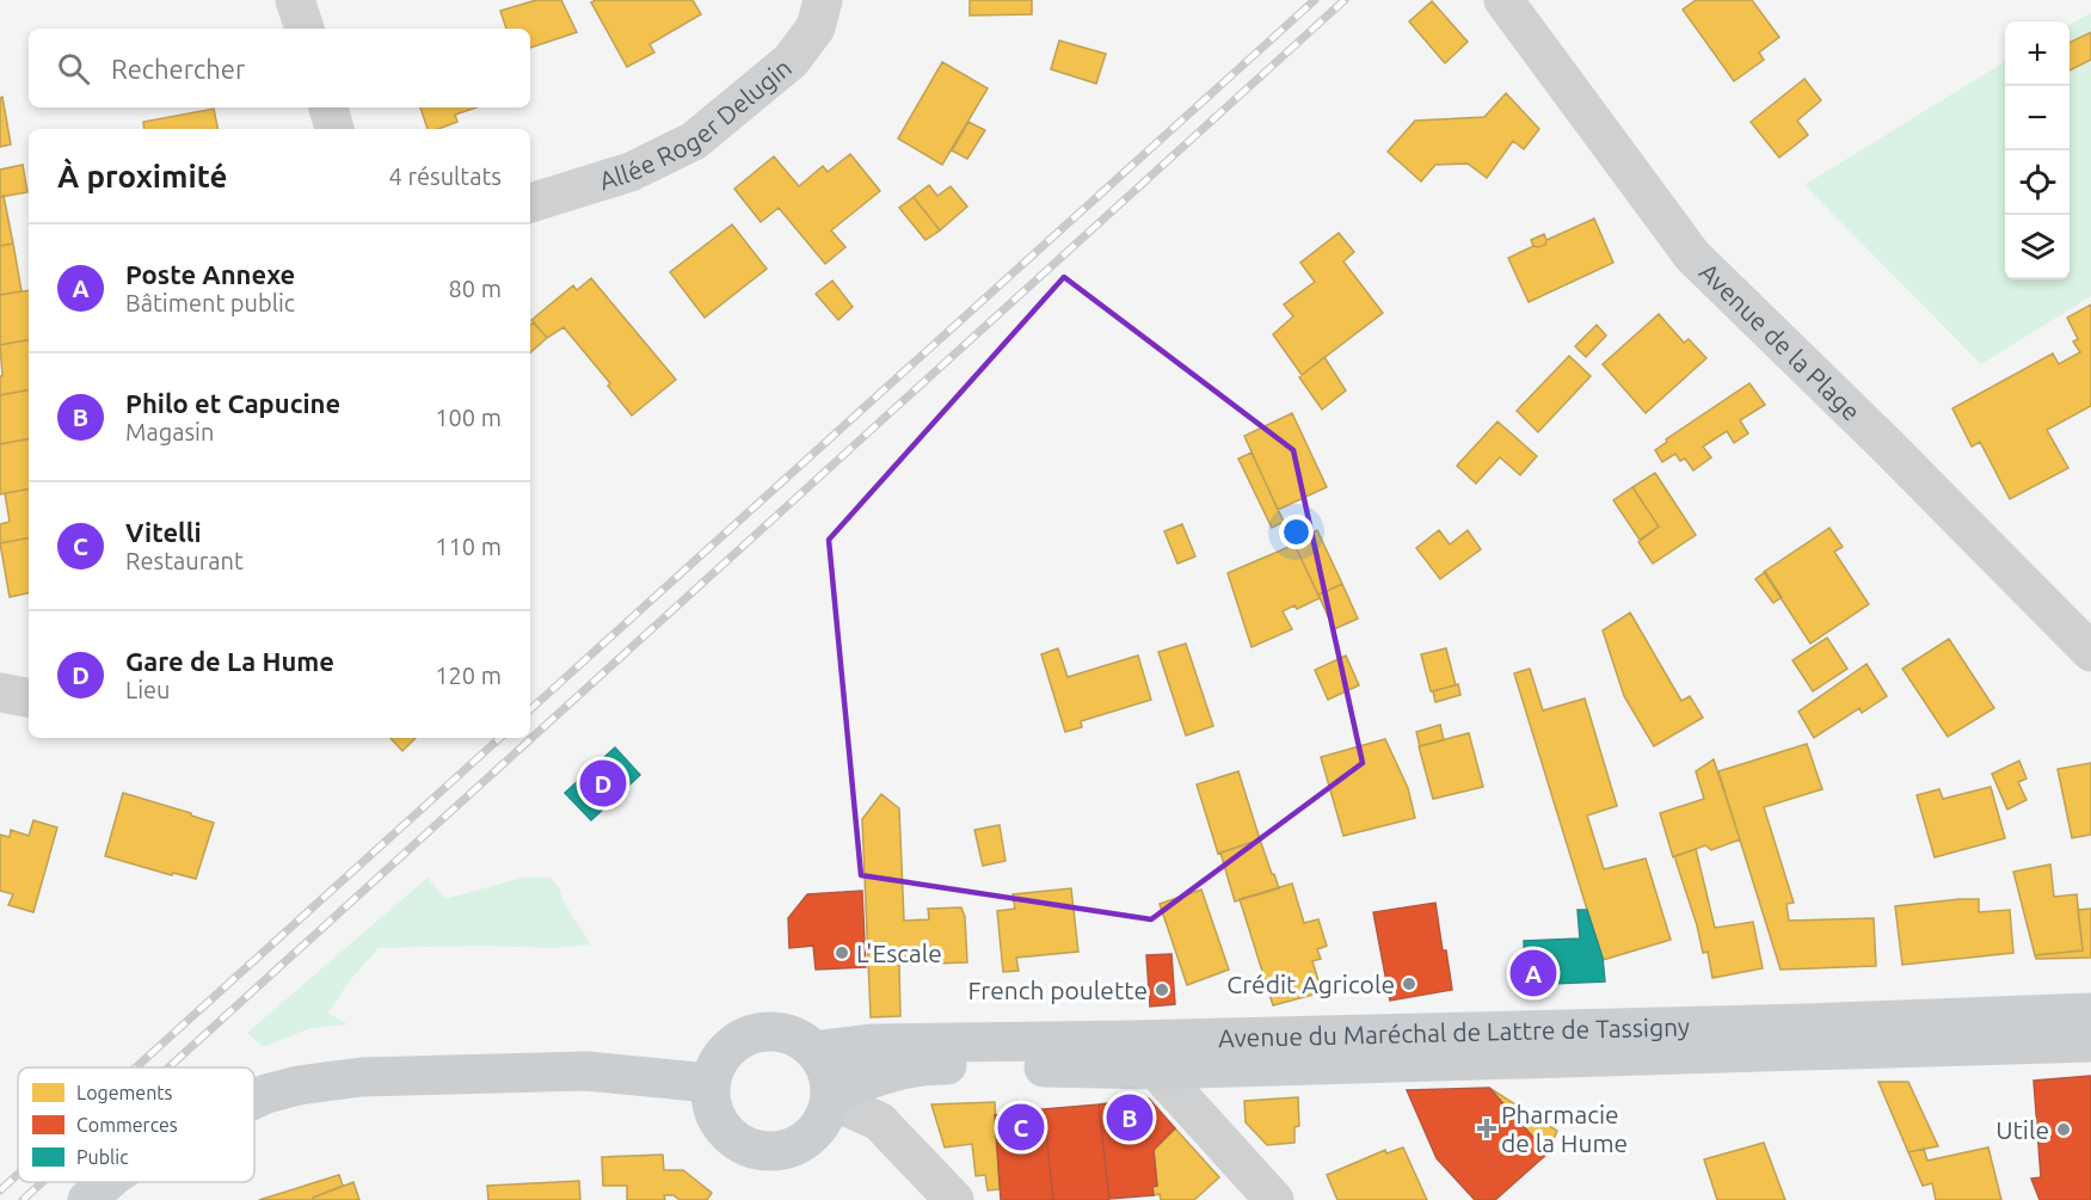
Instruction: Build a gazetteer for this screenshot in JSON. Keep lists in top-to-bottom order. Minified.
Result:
{"streets":{"main road":["Avenue du Maréchal de Lattre de Tassigny"],"street":["Allée Roger Delugin","Avenue de la Plage"]},"places":{"other":["L'Escale","Crédit Agricole","French poulette","Utile"],"health":["Pharmacie de la Hume"]},"legend":["Logements","Commerces","Public"],"page":{"map_buttons":["+","−"],"search":"Rechercher","heading":["À proximité","4 résultats"],"list":[{"mark":"A","name":"Poste Annexe","note":"Bâtiment public","value":"80 m"},{"mark":"B","name":"Philo et Capucine","note":"Magasin","value":"100 m"},{"mark":"C","name":"Vitelli","note":"Restaurant","value":"110 m"},{"mark":"D","name":"Gare de La Hume","note":"Lieu","value":"120 m"}],"pins":["D","A","B","C"]}}
